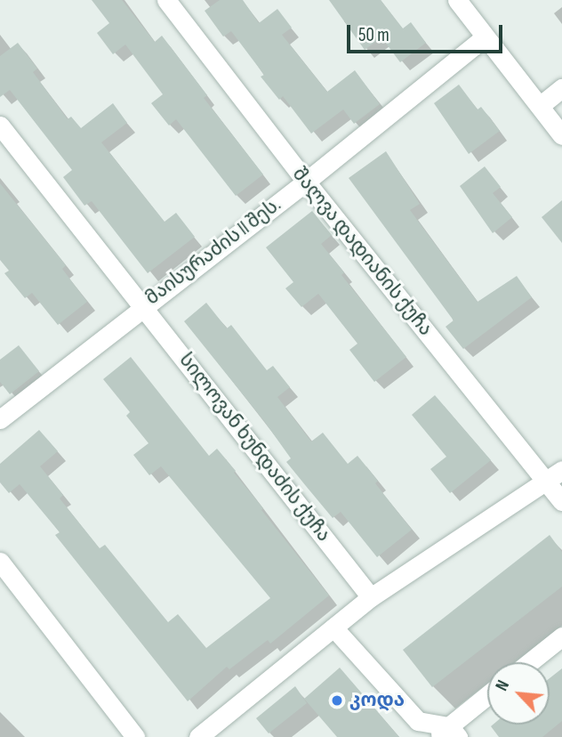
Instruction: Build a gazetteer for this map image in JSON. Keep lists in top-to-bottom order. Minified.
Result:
{"streets":{"street":["მაისურაძის II შეს.","შალვა დადიანის ქუჩა","სილოვან ხუნდაძის ქუჩა"]},"crossings":[["მაისურაძის II შეს.","შალვა დადიანის ქუჩა"],["მაისურაძის II შეს.","სილოვან ხუნდაძის ქუჩა"]],"places":["კოდა"],"scale_bar":"50 m","north":"top left"}
